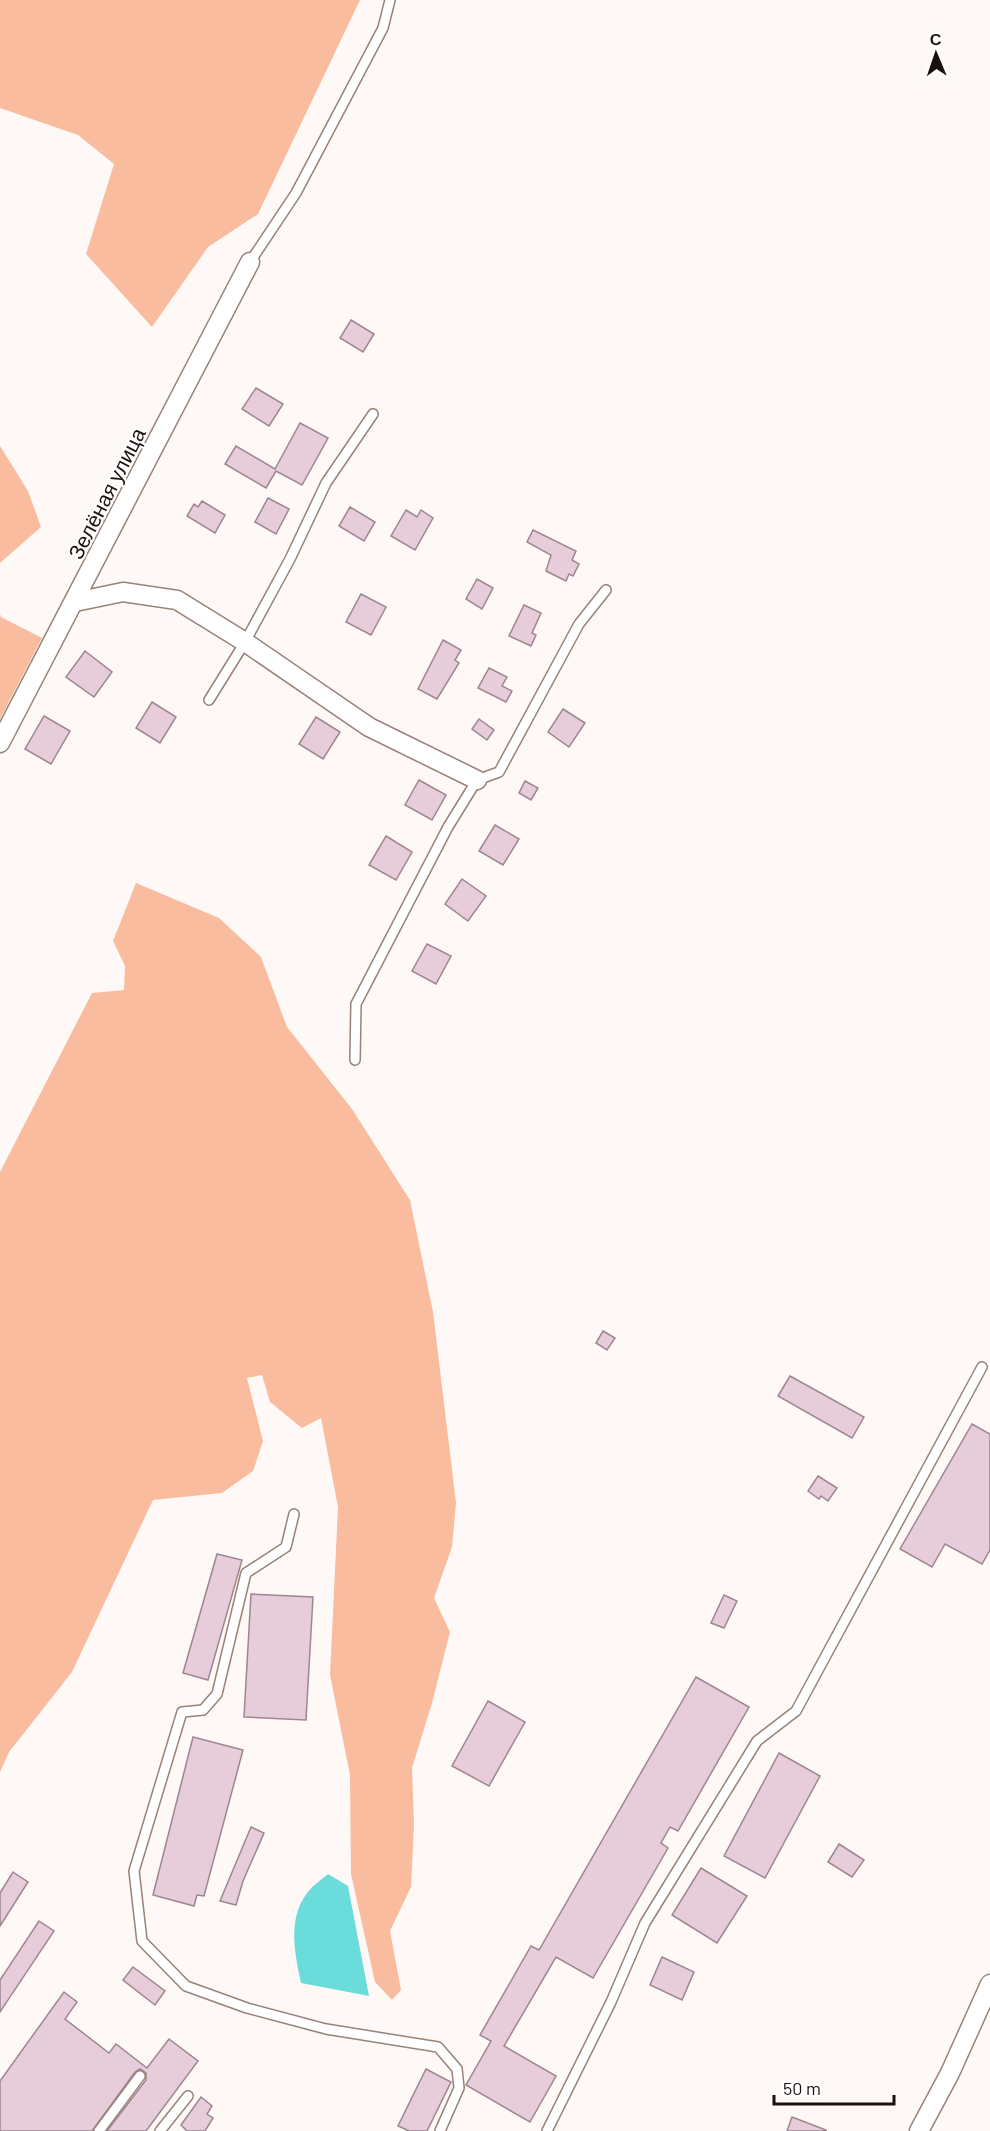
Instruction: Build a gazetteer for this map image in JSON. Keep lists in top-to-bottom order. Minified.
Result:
{"streets":{"street":["Зелёная улица"]},"scale_bar":"50 m","north":"top"}
